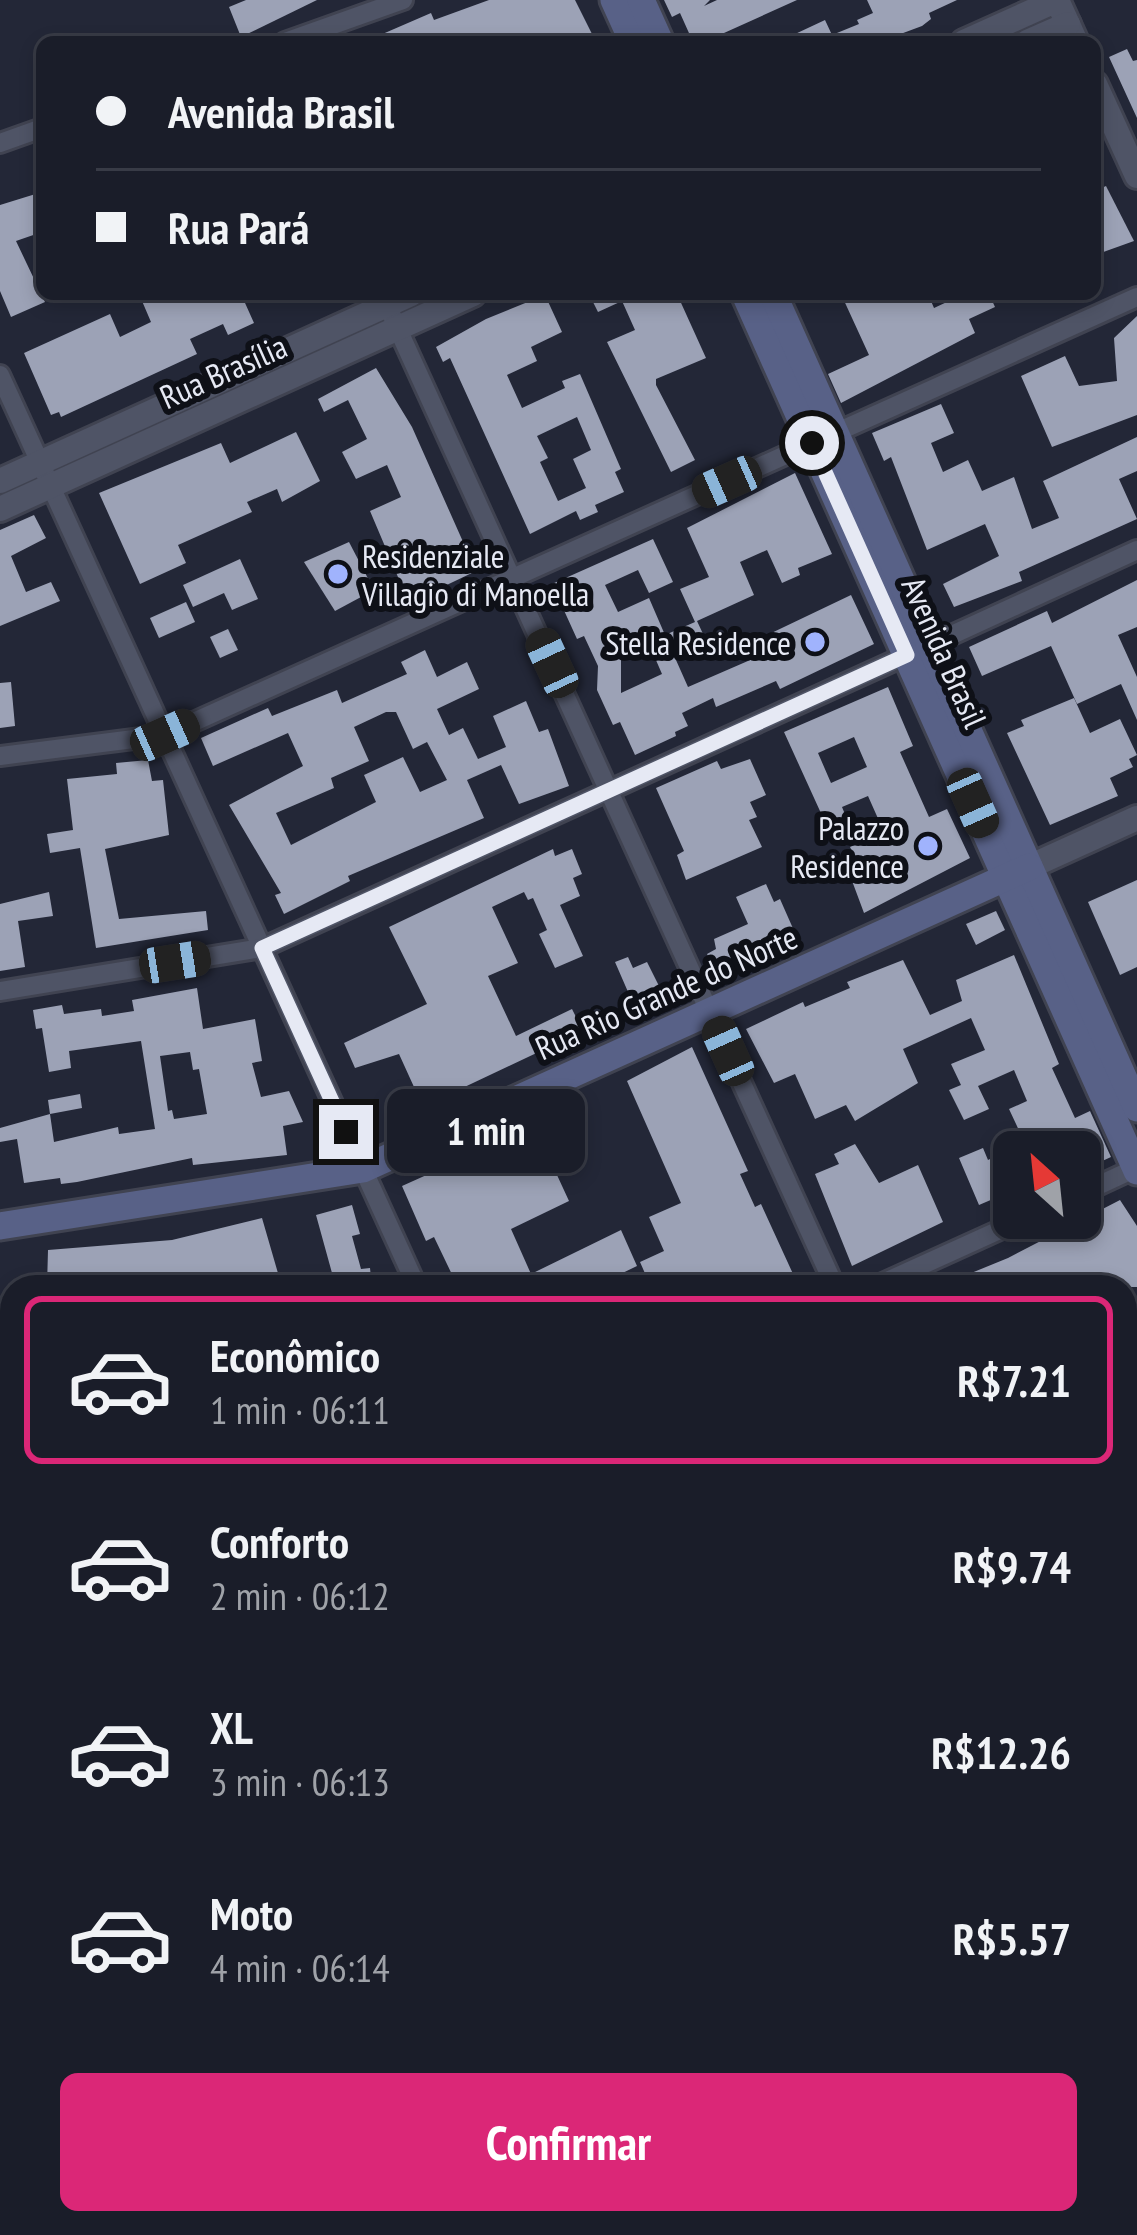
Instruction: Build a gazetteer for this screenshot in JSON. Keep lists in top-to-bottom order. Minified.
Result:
{"streets":{"main road":["Avenida Brasil","Rua Rio Grande do Norte"],"street":["Rua Brasília"]},"crossings":[["Avenida Brasil","Rua Rio Grande do Norte"]],"places":["Residenziale Villagio di Manoella","Stella Residence","Palazzo Residence"],"north":"top left","page":{"banner":["Avenida Brasil","Rua Pará"],"bubble":"1 min","list":[{"name":"Econômico","note":"1 min · 06:11","value":"R$7.21"},{"name":"Conforto","note":"2 min · 06:12","value":"R$9.74"},{"name":"XL","note":"3 min · 06:13","value":"R$12.26"},{"name":"Moto","note":"4 min · 06:14","value":"R$5.57"}],"buttons":"Confirmar"}}
